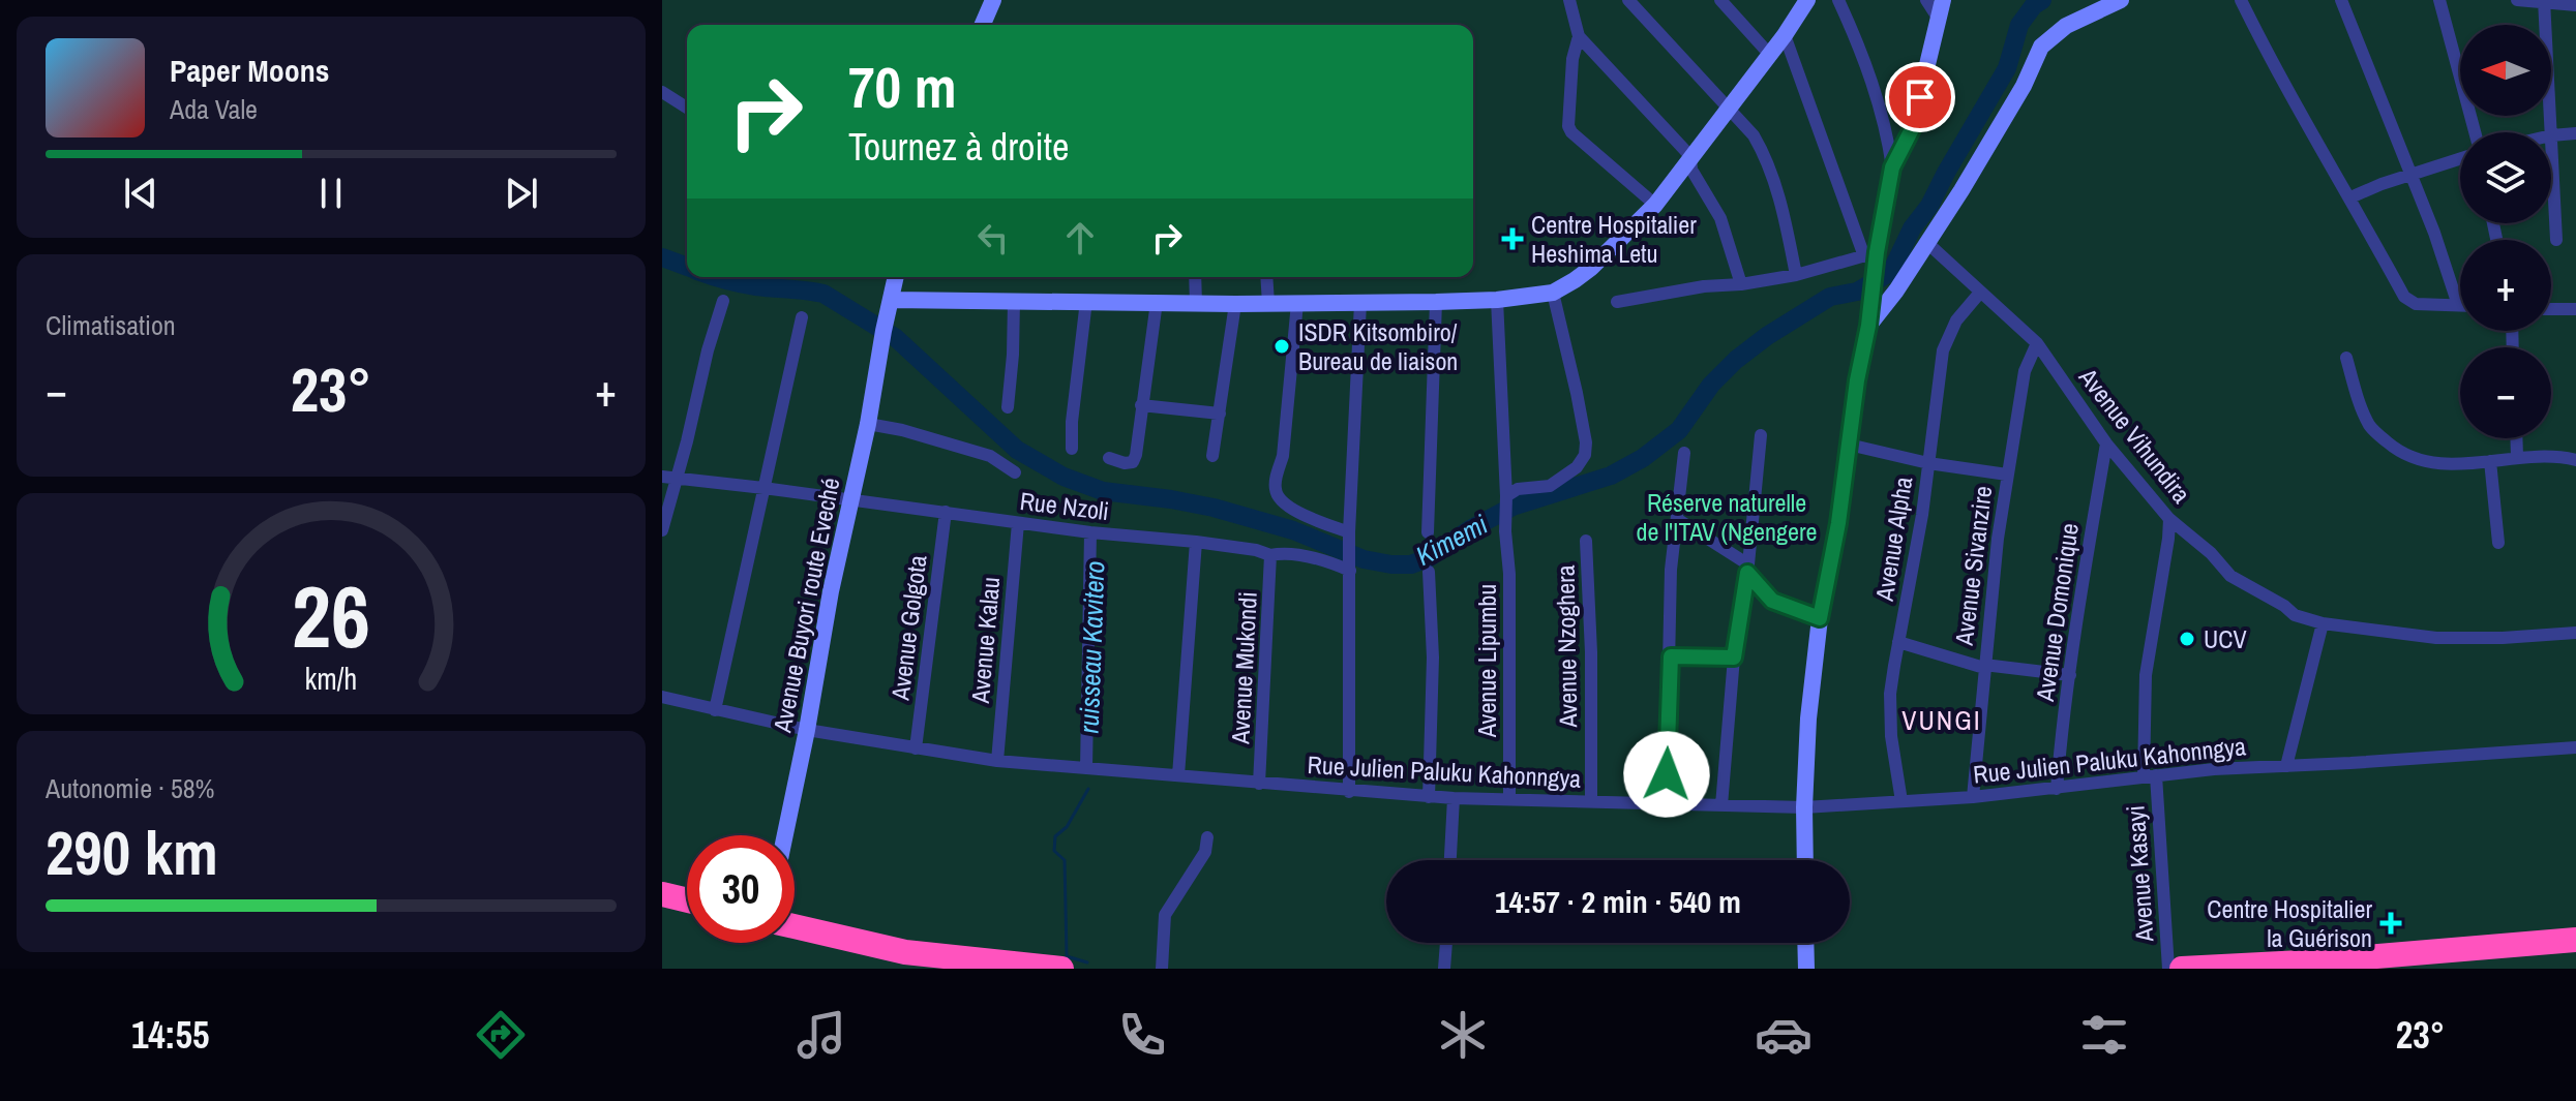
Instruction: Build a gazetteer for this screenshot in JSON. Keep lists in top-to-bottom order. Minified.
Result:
{"streets":{"street":["Avenue Vihundira","Rue Nzoli","Avenue Alpha","Avenue Sivanzire","Avenue Buyori route Eveché","Avenue Domonique","Avenue Golgota","Avenue Kalau","Avenue Nzoghera","Avenue Lipumbu","Avenue Mukondi","Rue Julien Paluku Kahonngya","Avenue Kasayi"]},"crossings":[["Avenue Vihundira","Avenue Alpha"],["Avenue Vihundira","Avenue Sivanzire"],["Avenue Vihundira","Avenue Domonique"],["Avenue Vihundira","Avenue Kasayi"],["Rue Nzoli","Avenue Buyori route Eveché"],["Rue Nzoli","Avenue Golgota"],["Rue Nzoli","Avenue Kalau"],["Rue Nzoli","Avenue Mukondi"],["Avenue Alpha","Rue Julien Paluku Kahonngya"],["Avenue Sivanzire","Rue Julien Paluku Kahonngya"],["Avenue Buyori route Eveché","Rue Julien Paluku Kahonngya"],["Avenue Domonique","Rue Julien Paluku Kahonngya"],["Avenue Golgota","Rue Julien Paluku Kahonngya"],["Avenue Kalau","Rue Julien Paluku Kahonngya"],["Avenue Nzoghera","Rue Julien Paluku Kahonngya"],["Avenue Lipumbu","Rue Julien Paluku Kahonngya"],["Avenue Mukondi","Rue Julien Paluku Kahonngya"],["Rue Julien Paluku Kahonngya","Avenue Kasayi"]],"districts":["VUNGI"],"water":["Kimemi","ruisseau Kavitero"],"parks":["Réserve naturelle de l'ITAV (Ngengere"],"places":{"health":["Centre Hospitalier Heshima Letu","Centre Hospitalier la Guérison"],"other":["ISDR Kitsombiro/ Bureau de liaison","UCV"]},"north":"left","page":{"map_buttons":["+","−"],"turn":["70 m","Tournez à droite"],"song":["Paper Moons","Ada Vale"],"tile":["Climatisation",["Autonomie · 58%","290 km"]],"heat":["−","23°","+"],"limit":"30","trip":"14:57 · 2 min · 540 m","tabs":["14:55","23°"],"gauge":["26","km/h"]}}
